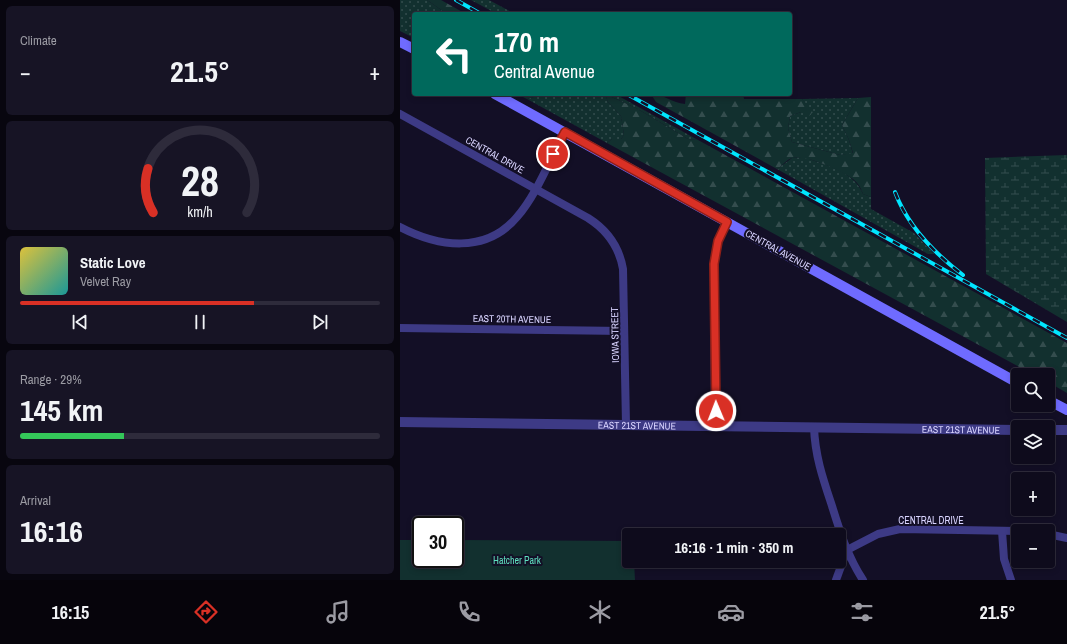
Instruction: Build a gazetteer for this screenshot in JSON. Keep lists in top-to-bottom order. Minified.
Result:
{"streets":{"main road":["CENTRAL AVENUE"],"street":["CENTRAL DRIVE","EAST 20TH AVENUE","IOWA STREET","EAST 21ST AVENUE"]},"crossings":[["CENTRAL DRIVE","IOWA STREET"],["EAST 20TH AVENUE","IOWA STREET"],["IOWA STREET","EAST 21ST AVENUE"]],"parks":["Hatcher Park"],"page":{"tile":["Climate",["Range · 29%","145 km"],["Arrival","16:16"]],"turn":["170 m","Central Avenue"],"heat":["−","21.5°","+"],"song":["Static Love","Velvet Ray"],"map_buttons":["+","−"],"limit":"30","trip":"16:16 · 1 min · 350 m","tabs":["16:15","21.5°"],"gauge":["28","km/h"]}}
